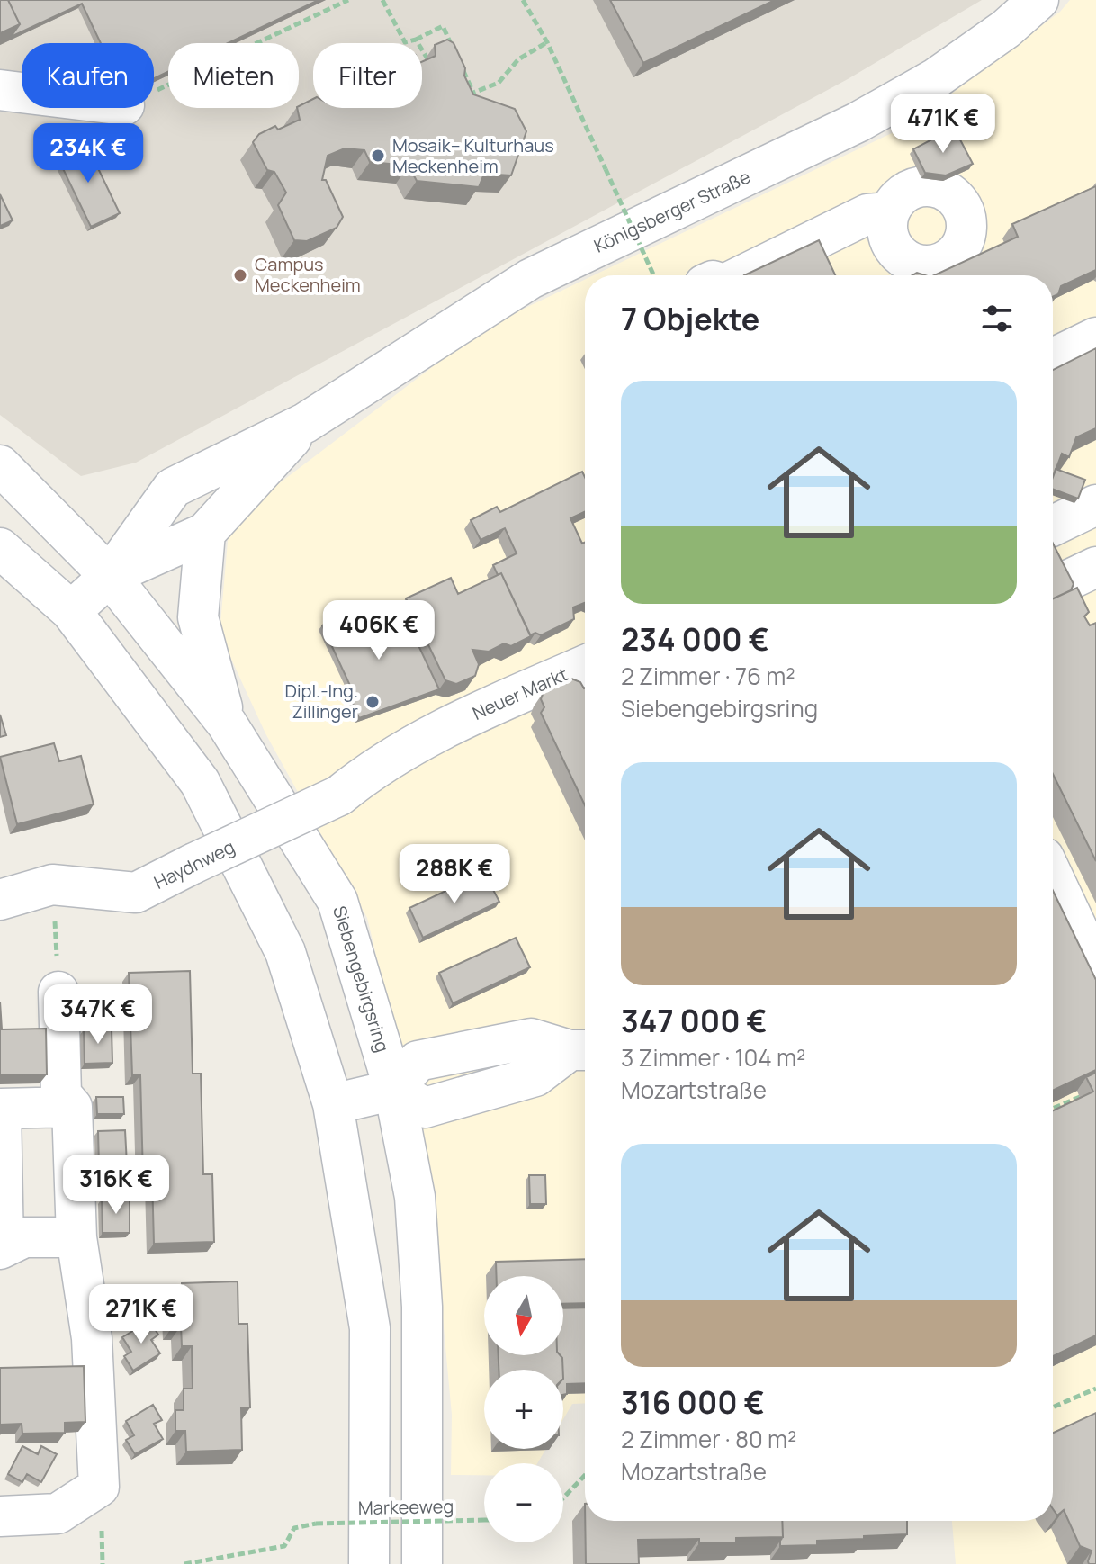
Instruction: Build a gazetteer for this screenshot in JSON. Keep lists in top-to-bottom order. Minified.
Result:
{"streets":{"street":["Königsberger Straße","Neuer Markt","Haydnweg","Siebengebirgsring"],"path":["Markeeweg"]},"crossings":[["Königsberger Straße","Siebengebirgsring"],["Neuer Markt","Haydnweg"]],"places":["Mosaik– Kulturhaus Meckenheim","Campus Meckenheim","Dipl.-Ing. Zillinger"],"north":"bottom","page":{"chip":["Kaufen","Mieten","Filter"],"price":["471K €","234K €","406K €","288K €","347K €","316K €","271K €"],"heading":"7 Objekte","list":[{"name":"234 000 €","note":"2 Zimmer · 76 m² · Siebengebirgsring"},{"name":"347 000 €","note":"3 Zimmer · 104 m² · Mozartstraße"},{"name":"316 000 €","note":"2 Zimmer · 80 m² · Mozartstraße"}],"map_buttons":["+","−"]}}
